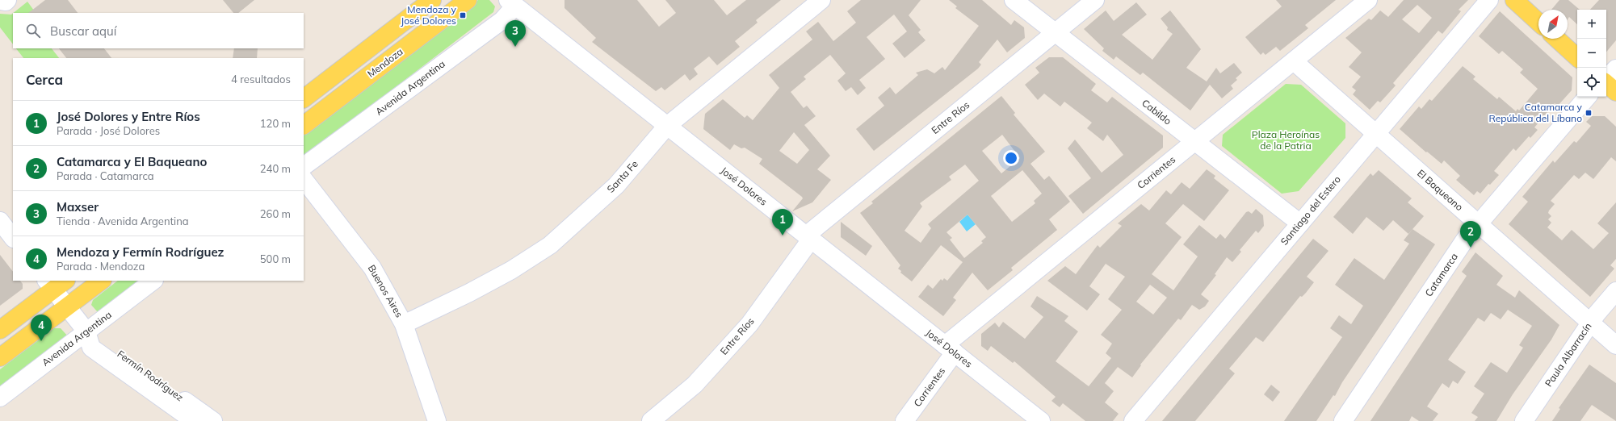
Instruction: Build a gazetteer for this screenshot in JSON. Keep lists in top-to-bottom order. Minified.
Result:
{"streets":{"main road":["Mendoza"],"street":["Avenida Argentina","Cabildo","Entre Ríos","Corrientes","Santa Fe","José Dolores","El Baqueano","Santiago del Estero","Catamarca","Buenos Aires","Paula Albarracín","Fermín Rodríguez"]},"crossings":[["Avenida Argentina","José Dolores"],["Avenida Argentina","Fermín Rodríguez"],["Cabildo","Entre Ríos"],["Cabildo","Corrientes"],["Cabildo","Santiago del Estero"],["Entre Ríos","José Dolores"],["Corrientes","José Dolores"],["Corrientes","El Baqueano"],["Santa Fe","José Dolores"],["Santa Fe","Buenos Aires"],["El Baqueano","Santiago del Estero"],["El Baqueano","Catamarca"],["El Baqueano","Paula Albarracín"]],"parks":["Plaza Heroínas de la Patria"],"places":{"transit":["Mendoza y José Dolores","Catamarca y República del Líbano"]},"north":"top right","page":{"map_buttons":["+","−"],"search":"Buscar aquí","pins":["3","1","2","4"],"heading":["Cerca","4 resultados"],"list":[{"mark":"1","name":"José Dolores y Entre Ríos","note":"Parada · José Dolores","value":"120 m"},{"mark":"2","name":"Catamarca y El Baqueano","note":"Parada · Catamarca","value":"240 m"},{"mark":"3","name":"Maxser","note":"Tienda · Avenida Argentina","value":"260 m"},{"mark":"4","name":"Mendoza y Fermín Rodríguez","note":"Parada · Mendoza","value":"500 m"}]}}
